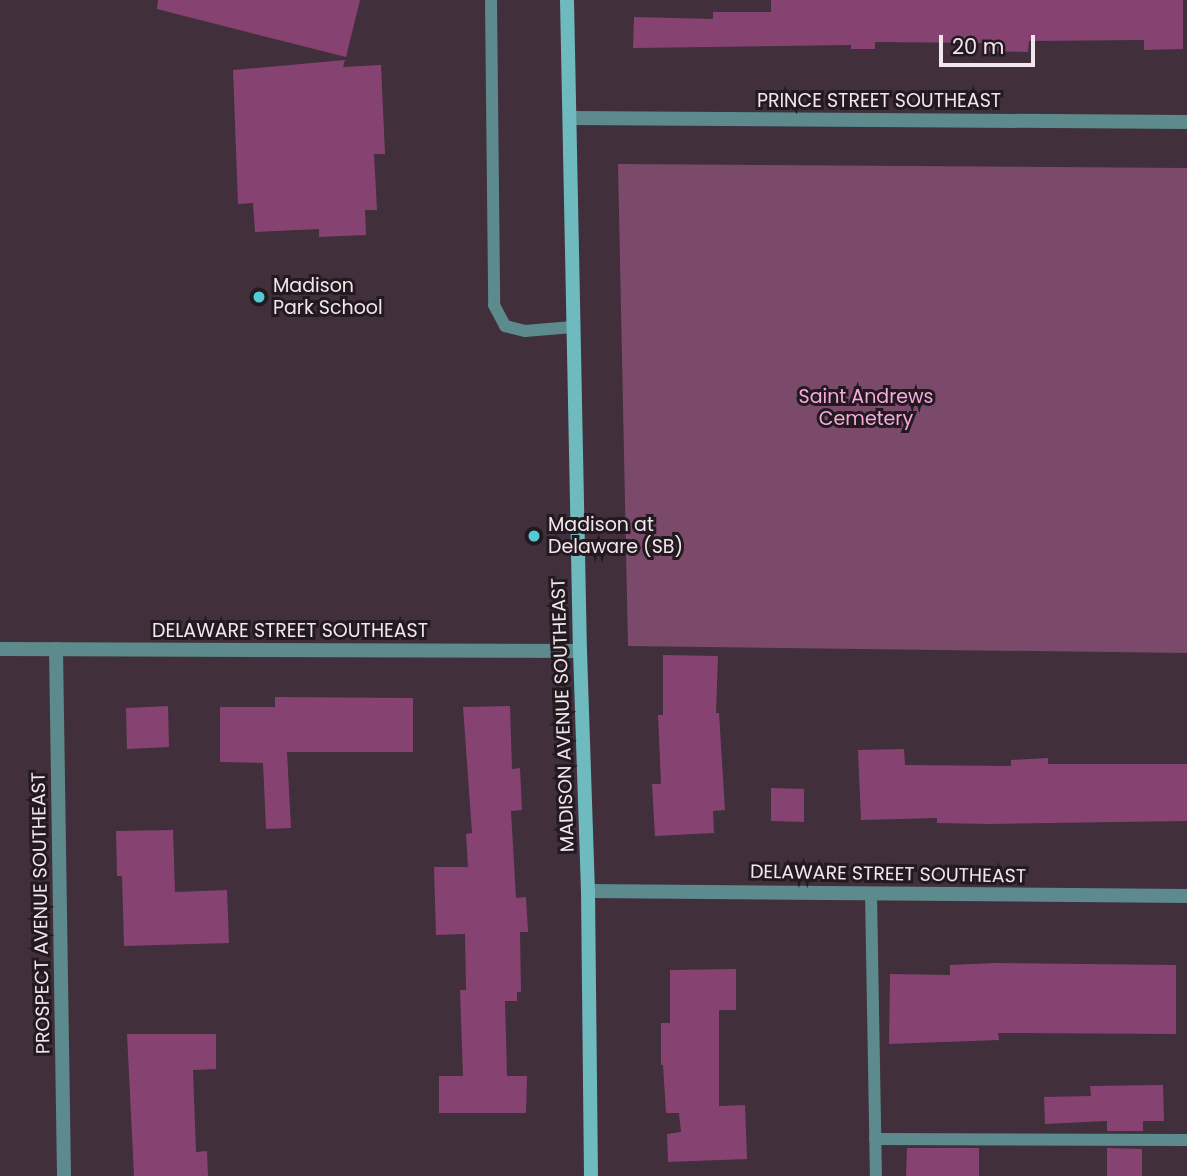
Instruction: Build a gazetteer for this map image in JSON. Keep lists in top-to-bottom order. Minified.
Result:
{"streets":{"street":["PRINCE STREET SOUTHEAST","DELAWARE STREET SOUTHEAST","MADISON AVENUE SOUTHEAST","PROSPECT AVENUE SOUTHEAST"]},"crossings":[["PRINCE STREET SOUTHEAST","MADISON AVENUE SOUTHEAST"],["DELAWARE STREET SOUTHEAST","MADISON AVENUE SOUTHEAST"],["DELAWARE STREET SOUTHEAST","PROSPECT AVENUE SOUTHEAST"]],"parks":["Saint Andrews Cemetery"],"places":["Madison Park School","Madison at Delaware (SB)"],"scale_bar":"20 m"}
